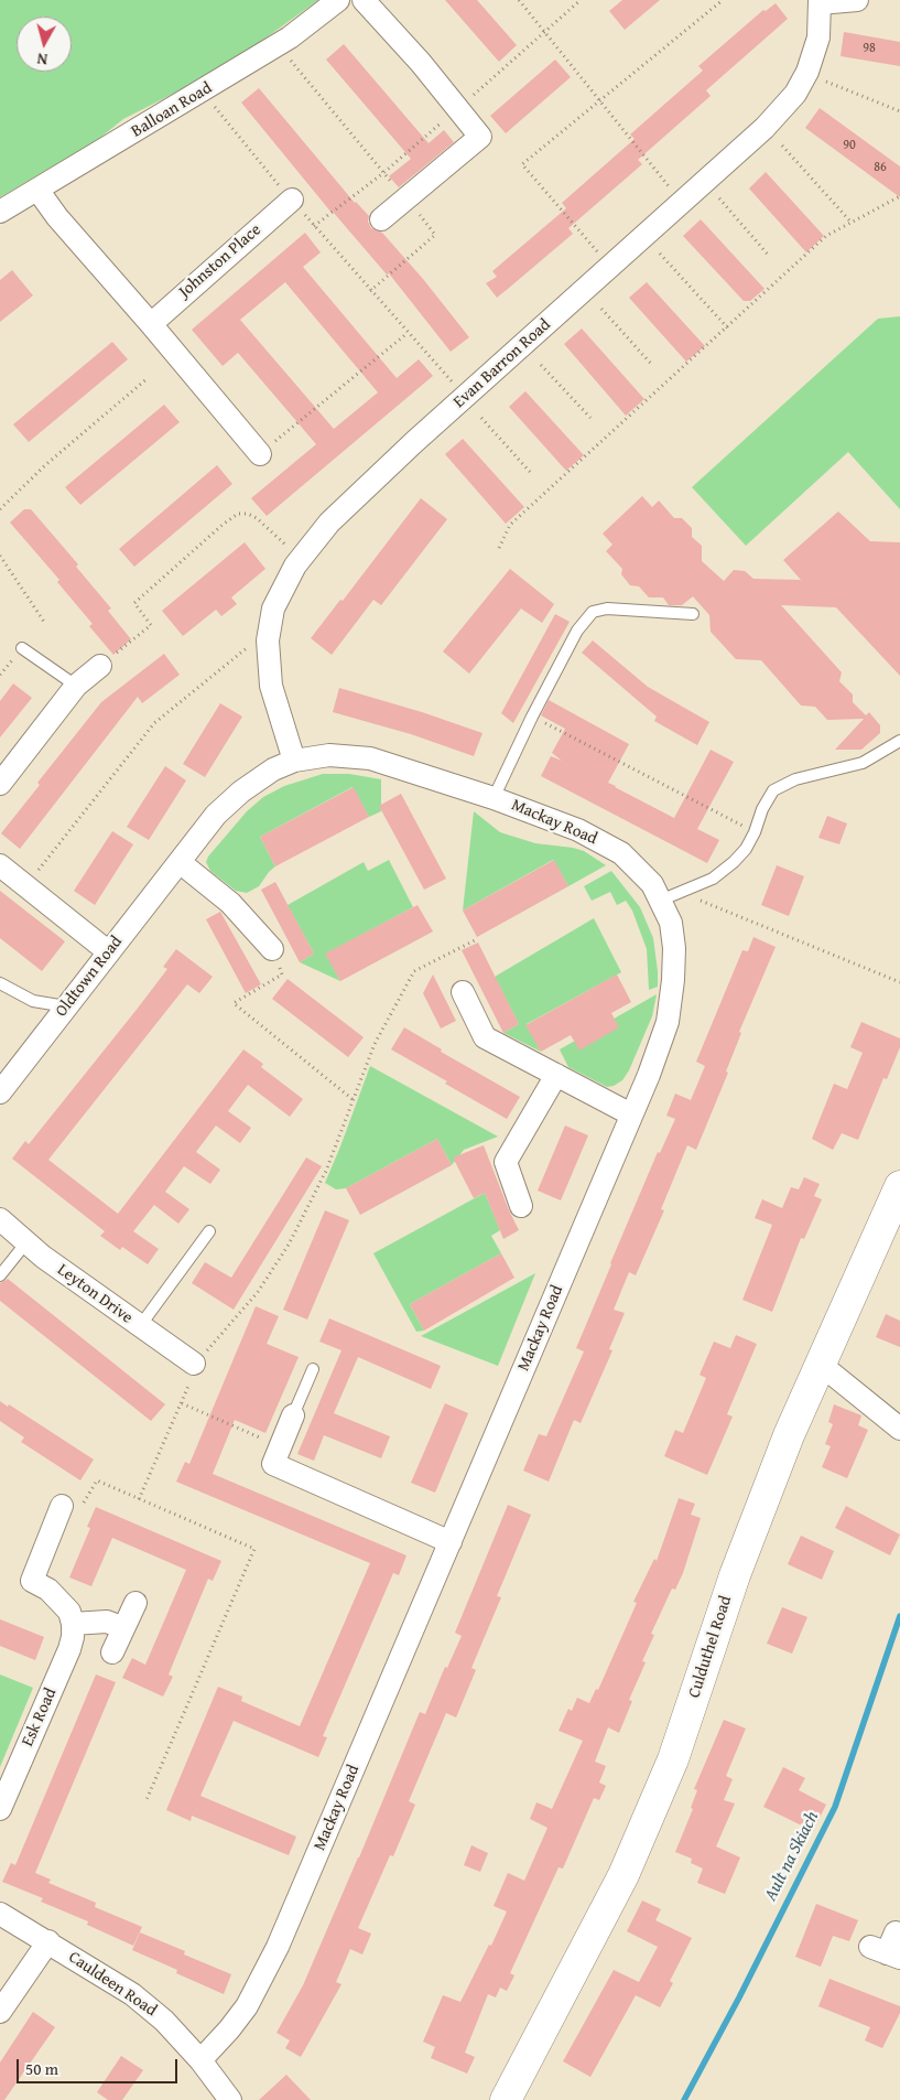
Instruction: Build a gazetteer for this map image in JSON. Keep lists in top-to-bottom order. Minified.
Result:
{"streets":{"main road":["Culduthel Road"],"street":["Balloan Road","Johnston Place","Evan Barron Road","Mackay Road","Oldtown Road","Leyton Drive","Esk Road","Cauldeen Road"]},"crossings":[["Evan Barron Road","Mackay Road"],["Mackay Road","Oldtown Road"],["Mackay Road","Cauldeen Road"]],"water":["Ault na Skiach"],"house_numbers":["98","90","86"],"scale_bar":"50 m","north":"bottom"}
